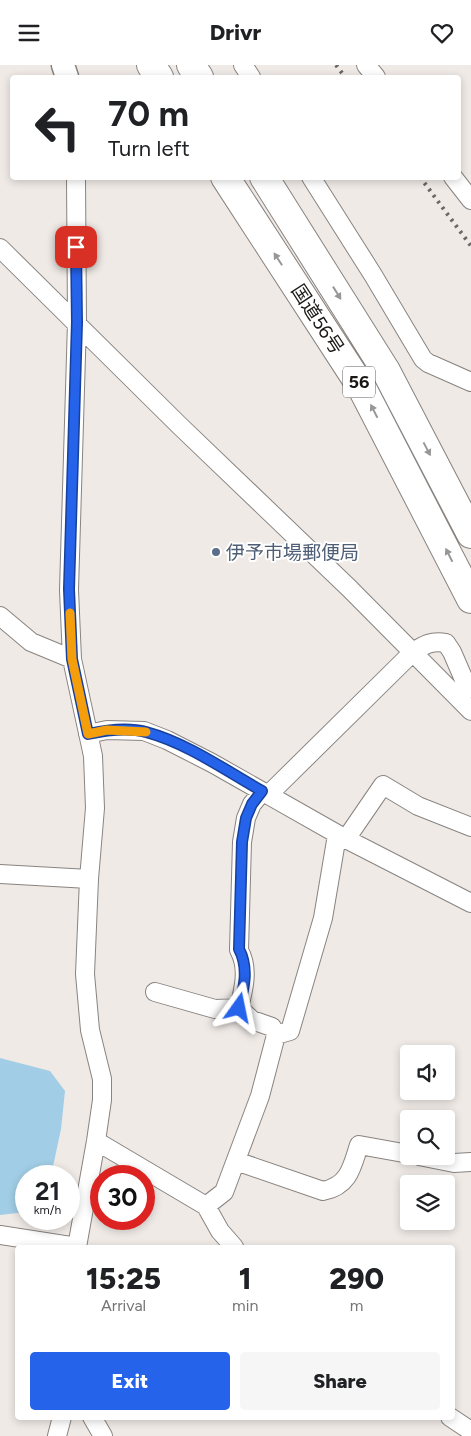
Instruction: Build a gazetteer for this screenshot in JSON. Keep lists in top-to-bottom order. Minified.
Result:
{"streets":{"highway":["国道56号","56"]},"places":["伊予市場郵便局"],"page":{"header":"Drivr","turn":["70 m","Turn left"],"speed":"21 km/h","limit":"30","eta":["15:25","Arrival","1","min","290","m"],"buttons":["Exit","Share"]}}
